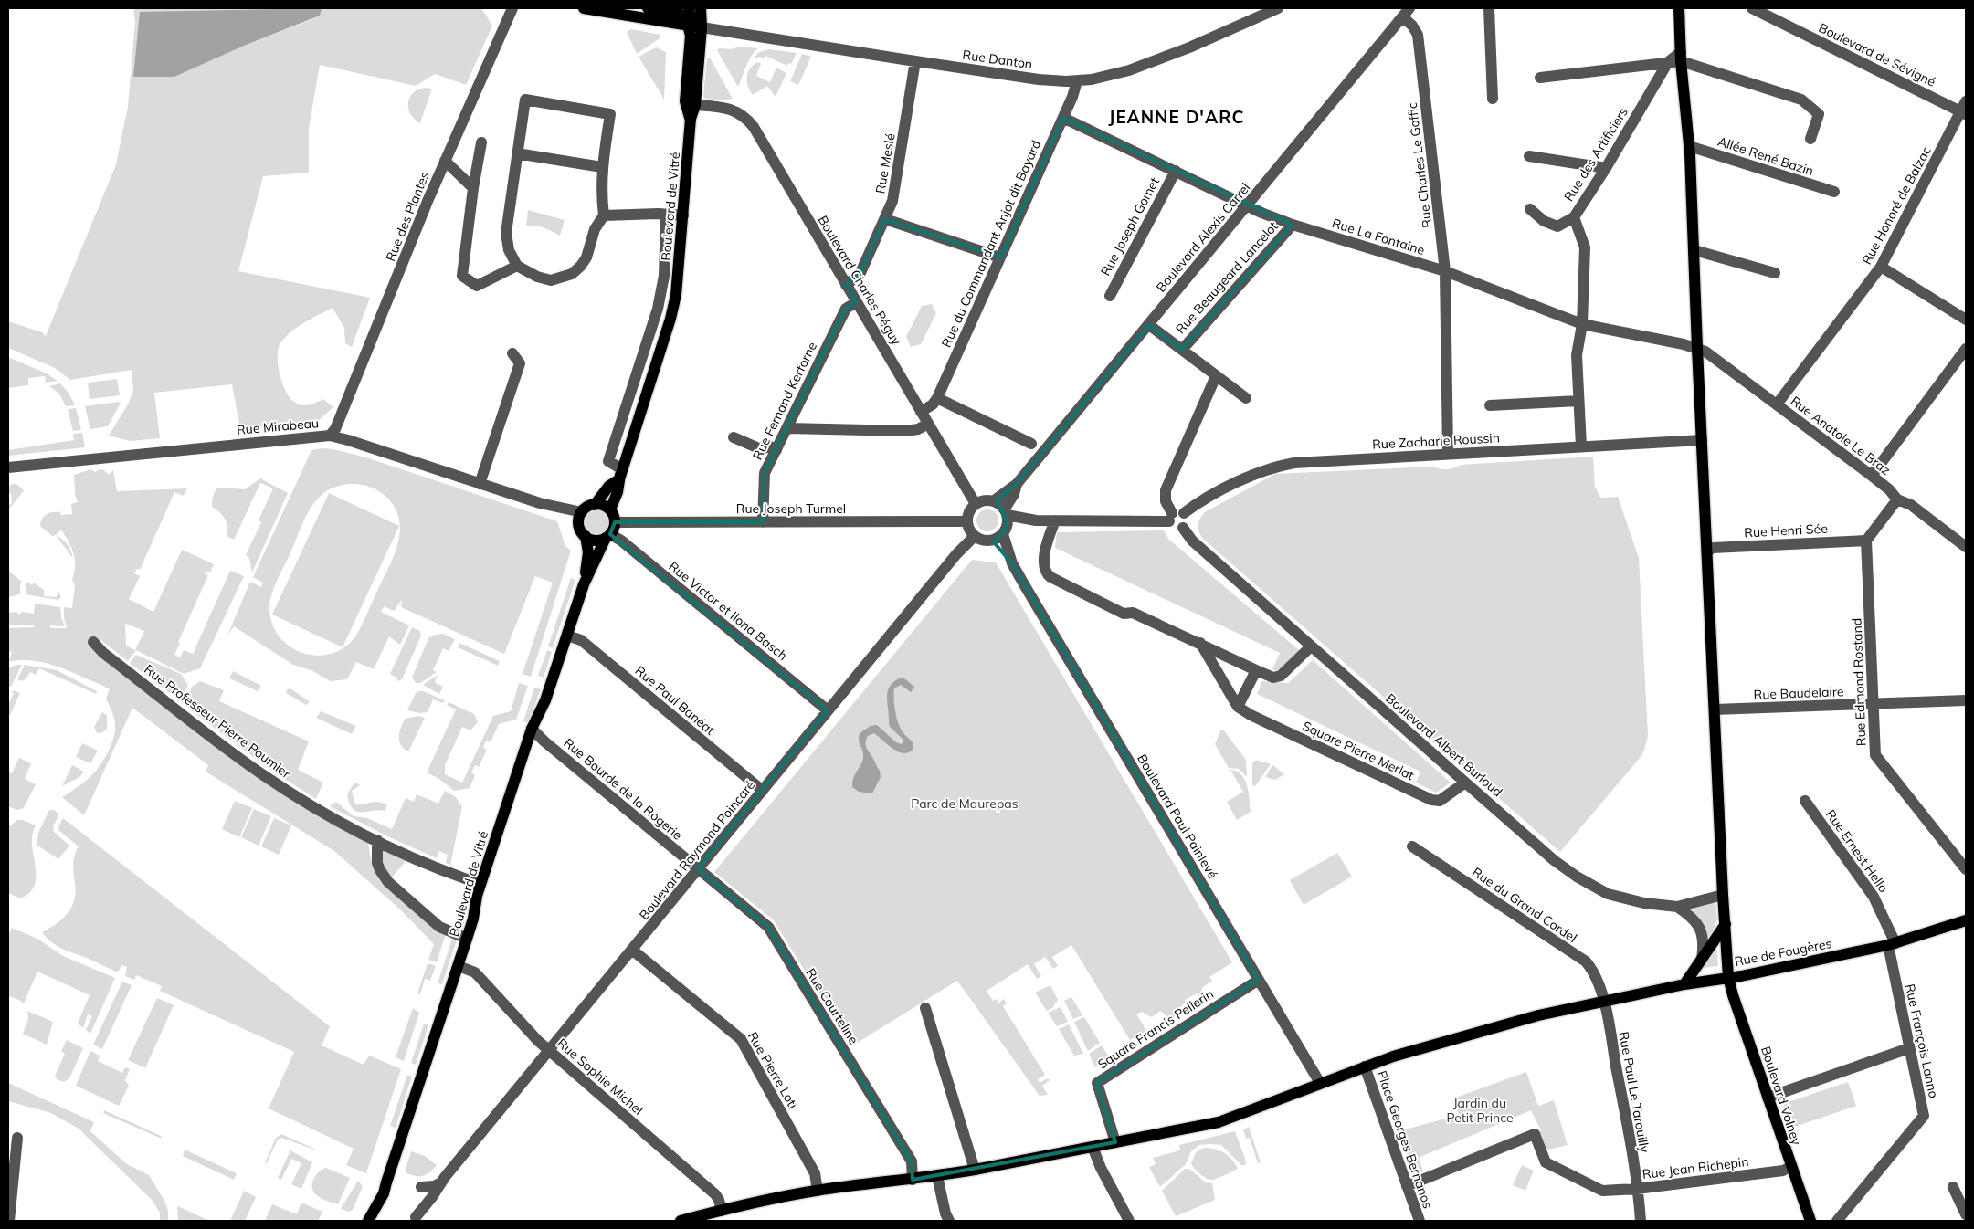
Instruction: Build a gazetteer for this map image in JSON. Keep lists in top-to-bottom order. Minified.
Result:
{"streets":{"main road":["Boulevard de Vitré","Rue de Fougères","Boulevard Volney"],"street":["Boulevard de Sévigné","Rue Danton","Rue des Artificiers","Allée René Bazin","Rue Meslé","Rue Charles Le Goffic","Rue Honoré de Balzac","Rue des Plantes","Rue Joseph Gomet","Rue La Fontaine","Boulevard Alexis Carrel","Rue du Commandant Anjot dit Bayard","Rue Beaugeard Lancelot","Boulevard Charles Péguy","Rue Fernand Kerforne","Rue Mirabeau","Rue Anatole Le Braz","Rue Zacharie Roussin","Rue Joseph Turmel","Rue Henri Sée","Rue Victor et Ilona Basch","Rue Edmond Rostand","Rue Baudelaire","Rue Paul Banéat","Rue Professeur Pierre Poumier","Boulevard Albert Burloud","Square Pierre Merlat","Rue Bourde de la Rogerie","Boulevard Paul Painlevé","Boulevard Raymond Poincaré","Rue Ernest Hello","Rue du Grand Cordel","Rue Courteline","Square Francis Pellerin","Rue François Lanno","Rue Pierre Loti","Rue Sophie Michel","Rue Paul Le Tarouilly","Place Georges Bernanos","Rue Jean Richepin"]},"crossings":[["Boulevard de Sévigné","Rue Honoré de Balzac"],["Rue Danton","Rue Meslé"],["Rue Danton","Boulevard de Vitré"],["Rue Danton","Rue du Commandant Anjot dit Bayard"],["Rue des Artificiers","Rue La Fontaine"],["Rue des Artificiers","Rue Zacharie Roussin"],["Allée René Bazin","Boulevard Volney"],["Rue Meslé","Boulevard Charles Péguy"],["Rue Charles Le Goffic","Rue La Fontaine"],["Rue Charles Le Goffic","Boulevard Alexis Carrel"],["Rue Charles Le Goffic","Rue Zacharie Roussin"],["Rue Honoré de Balzac","Rue Anatole Le Braz"],["Boulevard de Vitré","Boulevard Charles Péguy"],["Boulevard de Vitré","Rue Mirabeau"],["Boulevard de Vitré","Rue Joseph Turmel"],["Boulevard de Vitré","Rue Victor et Ilona Basch"],["Boulevard de Vitré","Rue Paul Banéat"],["Boulevard de Vitré","Rue Professeur Pierre Poumier"],["Boulevard de Vitré","Rue Bourde de la Rogerie"],["Boulevard de Vitré","Rue Sophie Michel"],["Rue des Plantes","Rue Mirabeau"],["Rue Joseph Gomet","Rue La Fontaine"],["Rue La Fontaine","Boulevard Alexis Carrel"],["Rue La Fontaine","Rue du Commandant Anjot dit Bayard"],["Rue La Fontaine","Rue Beaugeard Lancelot"],["Rue La Fontaine","Rue Anatole Le Braz"],["Rue La Fontaine","Boulevard Volney"],["Boulevard Alexis Carrel","Boulevard Charles Péguy"],["Boulevard Alexis Carrel","Rue Joseph Turmel"],["Boulevard Alexis Carrel","Boulevard Paul Painlevé"],["Boulevard Alexis Carrel","Boulevard Raymond Poincaré"],["Rue du Commandant Anjot dit Bayard","Boulevard Charles Péguy"],["Boulevard Charles Péguy","Rue Fernand Kerforne"],["Boulevard Charles Péguy","Rue Joseph Turmel"],["Boulevard Charles Péguy","Boulevard Paul Painlevé"],["Boulevard Charles Péguy","Boulevard Raymond Poincaré"],["Rue Fernand Kerforne","Rue Joseph Turmel"],["Rue Mirabeau","Rue Joseph Turmel"],["Rue Mirabeau","Rue Victor et Ilona Basch"],["Rue Anatole Le Braz","Boulevard Volney"],["Rue Zacharie Roussin","Boulevard Albert Burloud"],["Rue Zacharie Roussin","Boulevard Volney"],["Rue Joseph Turmel","Rue Victor et Ilona Basch"],["Rue Joseph Turmel","Boulevard Paul Painlevé"],["Rue Joseph Turmel","Boulevard Raymond Poincaré"],["Rue Henri Sée","Rue Edmond Rostand"],["Rue Henri Sée","Boulevard Volney"],["Rue Victor et Ilona Basch","Boulevard Raymond Poincaré"],["Rue Edmond Rostand","Rue Baudelaire"],["Rue Baudelaire","Boulevard Volney"],["Rue Paul Banéat","Boulevard Raymond Poincaré"],["Boulevard Albert Burloud","Square Pierre Merlat"],["Boulevard Albert Burloud","Boulevard Volney"],["Rue Bourde de la Rogerie","Boulevard Raymond Poincaré"],["Rue Bourde de la Rogerie","Rue Courteline"],["Boulevard Paul Painlevé","Boulevard Raymond Poincaré"],["Boulevard Paul Painlevé","Rue de Fougères"],["Boulevard Paul Painlevé","Square Francis Pellerin"],["Boulevard Raymond Poincaré","Rue Courteline"],["Boulevard Raymond Poincaré","Rue Pierre Loti"],["Boulevard Raymond Poincaré","Rue Sophie Michel"],["Rue Ernest Hello","Rue de Fougères"],["Rue Ernest Hello","Rue François Lanno"],["Rue du Grand Cordel","Rue de Fougères"],["Rue du Grand Cordel","Rue Paul Le Tarouilly"],["Rue de Fougères","Rue Courteline"],["Rue de Fougères","Square Francis Pellerin"],["Rue de Fougères","Rue François Lanno"],["Rue de Fougères","Rue Pierre Loti"],["Rue de Fougères","Rue Sophie Michel"],["Rue de Fougères","Rue Paul Le Tarouilly"],["Rue de Fougères","Boulevard Volney"],["Rue de Fougères","Place Georges Bernanos"],["Rue Paul Le Tarouilly","Rue Jean Richepin"],["Boulevard Volney","Rue Jean Richepin"],["Place Georges Bernanos","Rue Jean Richepin"]],"districts":["JEANNE D'ARC"],"parks":["Parc de Maurepas","Jardin du Petit Prince"]}
